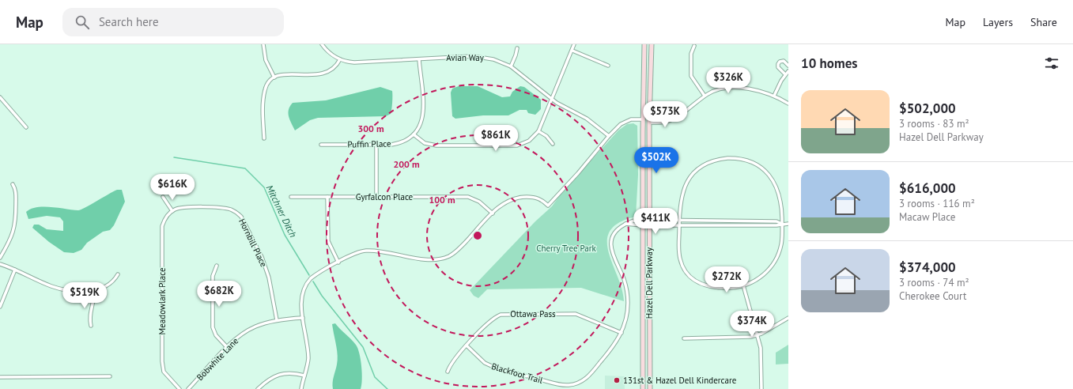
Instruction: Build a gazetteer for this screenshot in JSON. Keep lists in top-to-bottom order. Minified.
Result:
{"streets":{"main road":["Hazel Dell Parkway"],"street":["Avian Way","Puffin Place","Gyrfalcon Place","Hornbill Place","Meadowlark Place","Ottawa Pass","Bobwhite Lane","Blackfoot Trail"]},"crossings":[["Avian Way","Puffin Place"],["Hornbill Place","Meadowlark Place"],["Hornbill Place","Bobwhite Lane"],["Hazel Dell Parkway","Blackfoot Trail"],["Ottawa Pass","Blackfoot Trail"]],"water":["Mitchner Ditch"],"parks":["Cherry Tree Park"],"places":["131st & Hazel Dell Kindercare"],"page":{"header":"Map","search":"Search here","nav":["Map","Layers","Share"],"heading":"10 homes","price":["$326K","$573K","$861K","$502K","$616K","$411K","$272K","$682K","$519K","$374K"],"list":[{"name":"$502,000","note":"3 rooms · 83 m² · Hazel Dell Parkway"},{"name":"$616,000","note":"3 rooms · 116 m² · Macaw Place"},{"name":"$374,000","note":"3 rooms · 74 m² · Cherokee Court"}]},"rings":["300 m","200 m","100 m"]}
